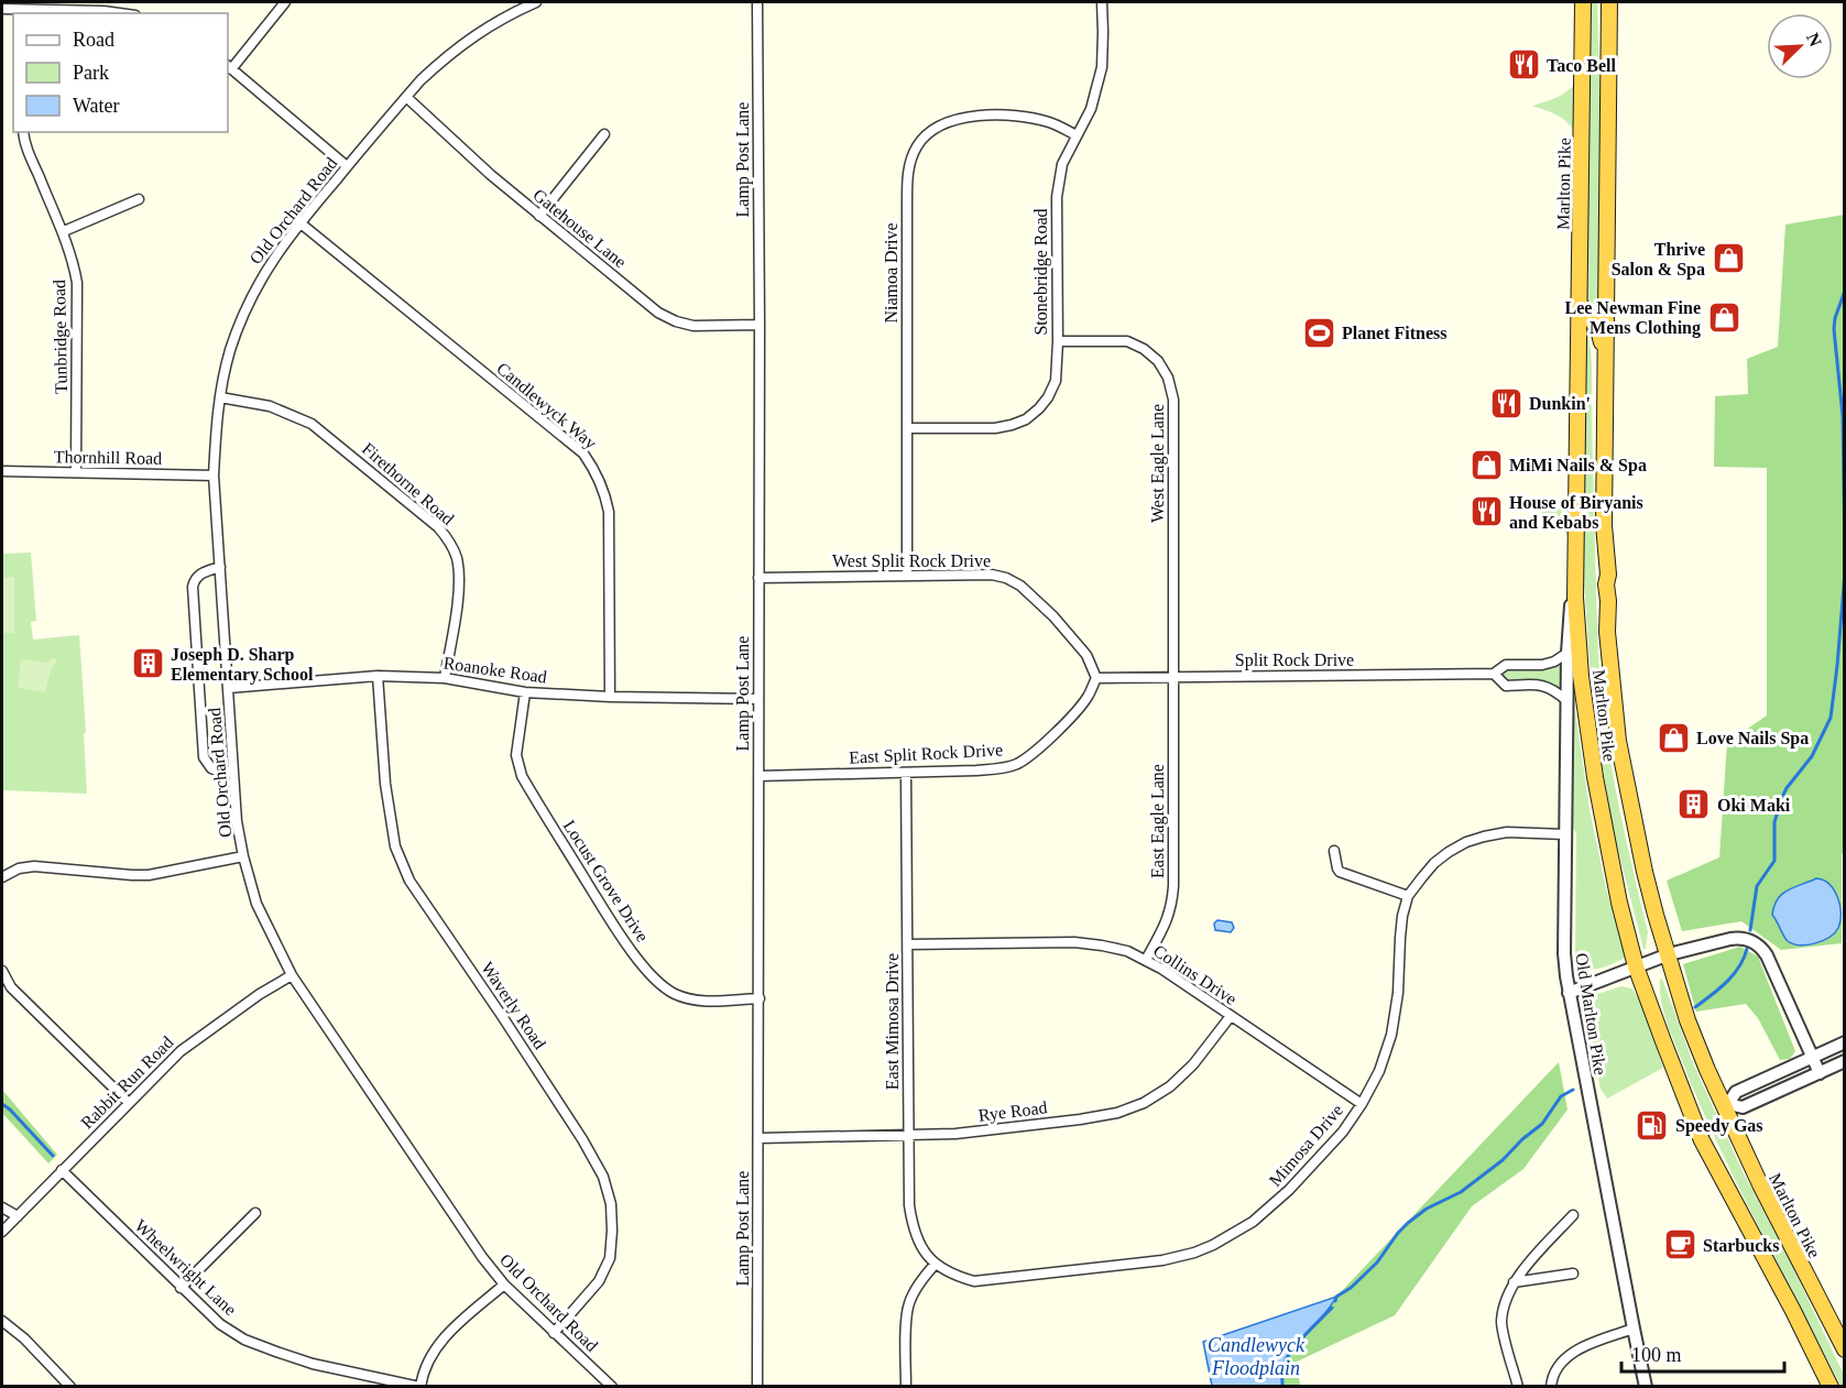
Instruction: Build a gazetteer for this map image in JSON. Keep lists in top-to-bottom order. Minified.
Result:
{"streets":{"highway":["Marlton Pike"],"street":["Lamp Post Lane","Old Orchard Road","Gatehouse Lane","Stonebridge Road","Niamoa Drive","Tunbridge Road","Candlewyck Way","Thornhill Road","West Eagle Lane","Firethorne Road","West Split Rock Drive","Split Rock Drive","Roanoke Road","East Split Rock Drive","East Eagle Lane","Locust Grove Drive","Collins Drive","Waverly Road","Old Marlton Pike","East Mimosa Drive","Rabbit Run Road","Rye Road","Mimosa Drive","Wheelwright Lane"]},"crossings":[["Lamp Post Lane","Gatehouse Lane"],["Lamp Post Lane","West Split Rock Drive"],["Lamp Post Lane","Roanoke Road"],["Lamp Post Lane","East Split Rock Drive"],["Lamp Post Lane","Locust Grove Drive"],["Lamp Post Lane","Rye Road"],["Marlton Pike","Old Marlton Pike"],["Old Orchard Road","Gatehouse Lane"],["Old Orchard Road","Candlewyck Way"],["Old Orchard Road","Thornhill Road"],["Old Orchard Road","Firethorne Road"],["Old Orchard Road","Roanoke Road"],["Old Orchard Road","Waverly Road"],["Old Orchard Road","Rabbit Run Road"],["Stonebridge Road","Niamoa Drive"],["Stonebridge Road","West Eagle Lane"],["Niamoa Drive","West Split Rock Drive"],["Tunbridge Road","Thornhill Road"],["Candlewyck Way","Roanoke Road"],["West Eagle Lane","Split Rock Drive"],["West Eagle Lane","East Eagle Lane"],["Firethorne Road","Roanoke Road"],["West Split Rock Drive","Split Rock Drive"],["West Split Rock Drive","East Split Rock Drive"],["Split Rock Drive","East Split Rock Drive"],["Split Rock Drive","East Eagle Lane"],["Split Rock Drive","Old Marlton Pike"],["Roanoke Road","Locust Grove Drive"],["Roanoke Road","Waverly Road"],["East Split Rock Drive","East Mimosa Drive"],["East Eagle Lane","Collins Drive"],["Collins Drive","East Mimosa Drive"],["Collins Drive","Rye Road"],["Collins Drive","Mimosa Drive"],["Old Marlton Pike","Mimosa Drive"],["East Mimosa Drive","Rye Road"],["East Mimosa Drive","Mimosa Drive"],["Rabbit Run Road","Wheelwright Lane"]],"water":["Candlewyck Floodplain"],"places":{"restaurant":["Taco Bell","Dunkin'","House of Biryanis and Kebabs"],"shop":["Thrive Salon & Spa","Lee Newman Fine Mens Clothing","MiMi Nails & Spa","Love Nails Spa"],"sports":["Planet Fitness"],"building":["Joseph D. Sharp Elementary School","Oki Maki"],"fuel station":["Speedy Gas"],"cafe":["Starbucks"]},"legend":["Road","Park","Water"],"scale_bar":"100 m","north":"top right"}
